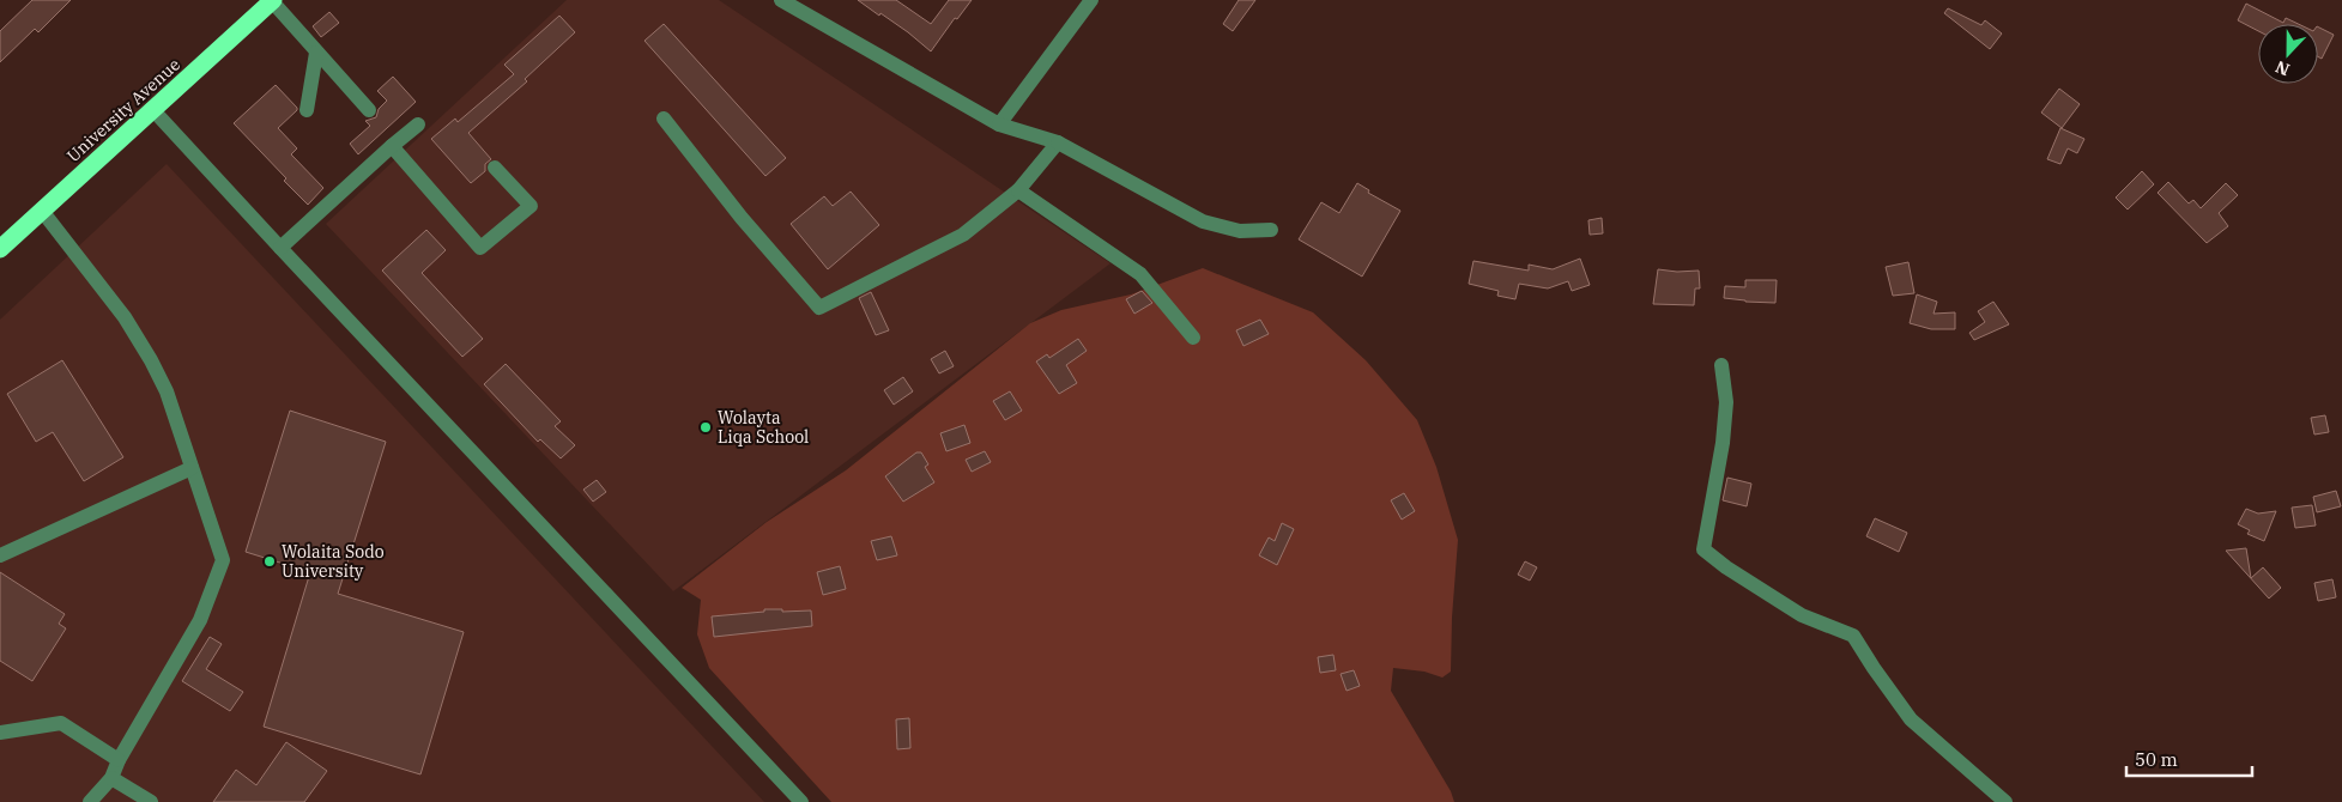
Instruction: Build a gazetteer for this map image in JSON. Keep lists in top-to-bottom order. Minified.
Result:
{"streets":{"highway":["University Avenue"]},"places":["Wolayta Liqa School","Wolaita Sodo University"],"scale_bar":"50 m","north":"bottom"}
